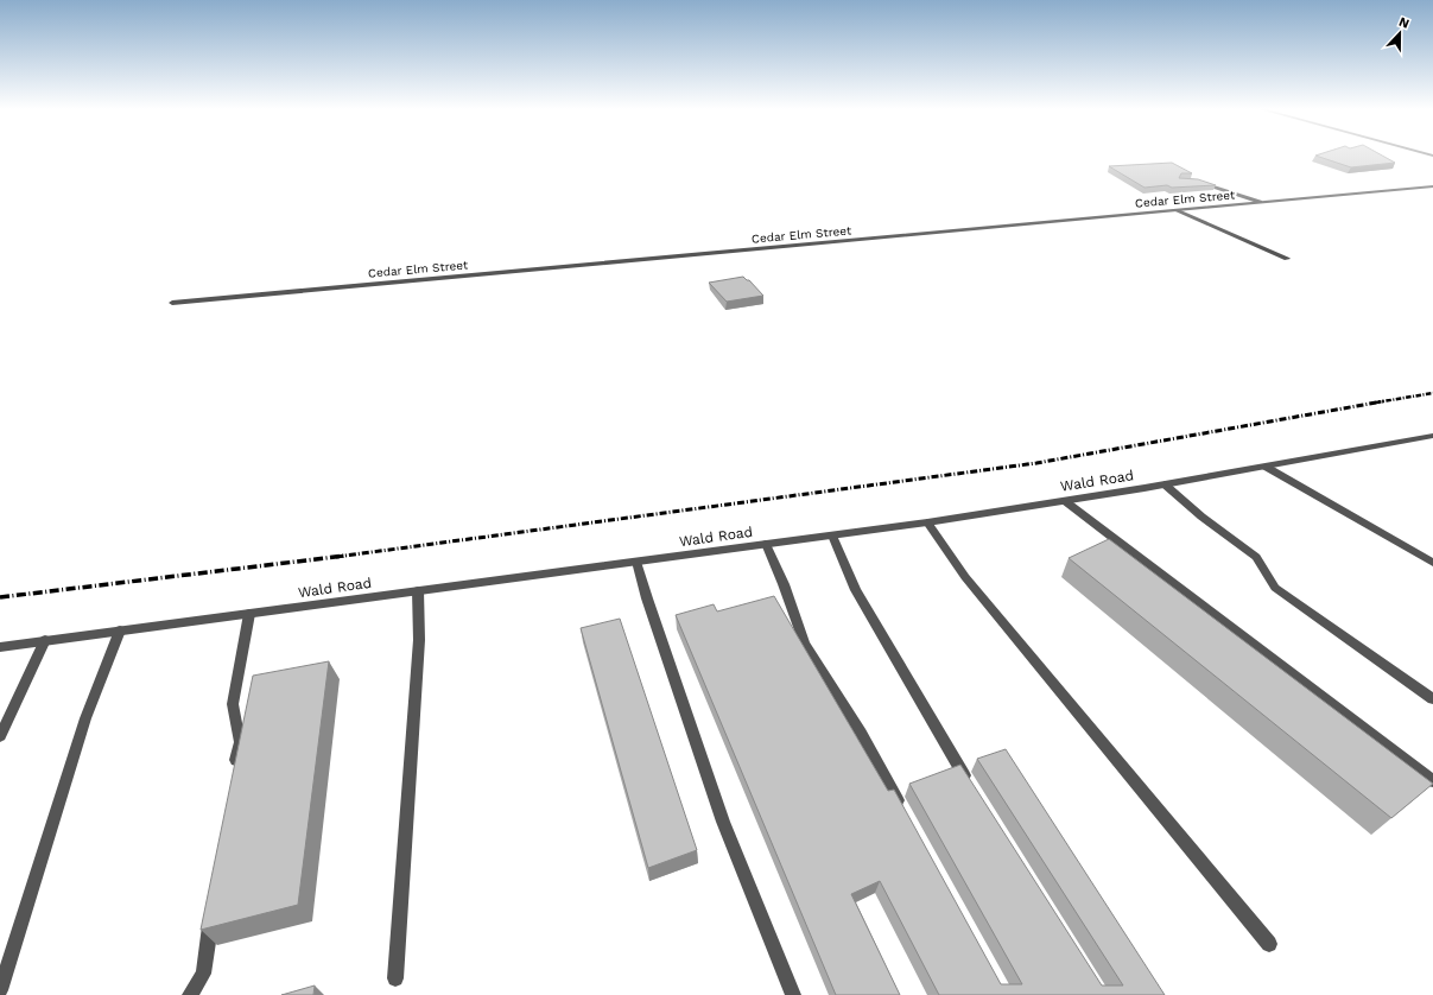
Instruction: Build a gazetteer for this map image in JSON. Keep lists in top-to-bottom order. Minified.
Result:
{"streets":{"street":["Cedar Elm Street","Wald Road"]},"north":"top"}
